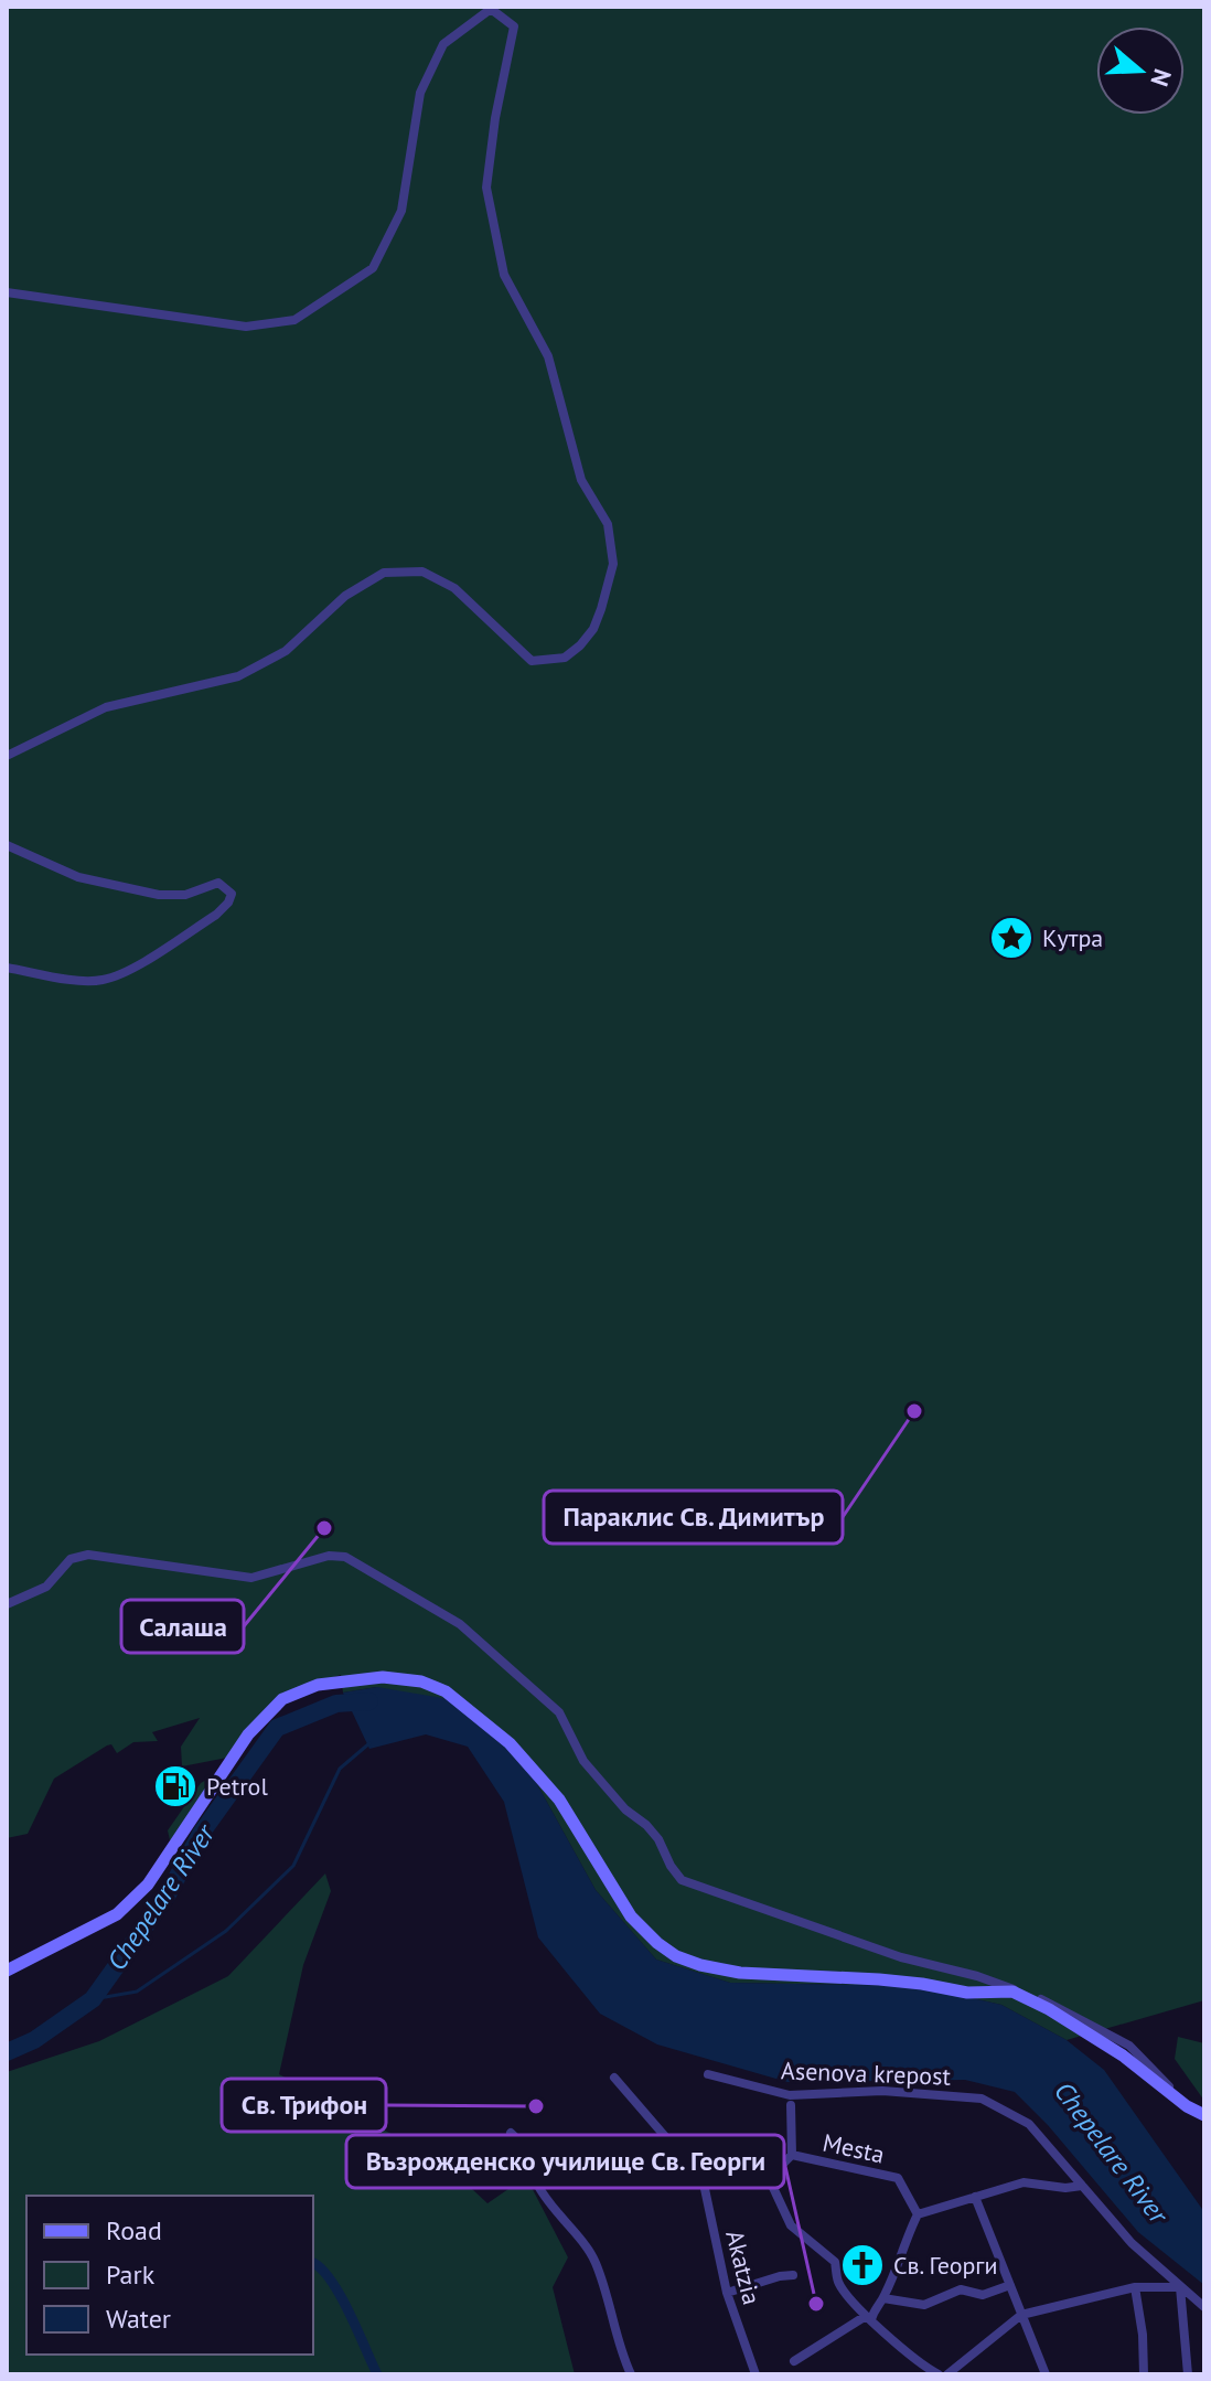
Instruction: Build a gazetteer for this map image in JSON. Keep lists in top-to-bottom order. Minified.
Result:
{"streets":{"street":["Asenova krepost","Mesta","Akatzia"]},"water":["Chepelare River"],"places":{"place":["Кутра"],"other":["Параклис Св. Димитър","Салаша","Св. Трифон","Възрожденско училище Св. Георги"],"fuel station":["Petrol"],"church":["Св. Георги"]},"legend":["Road","Park","Water"],"north":"right"}
